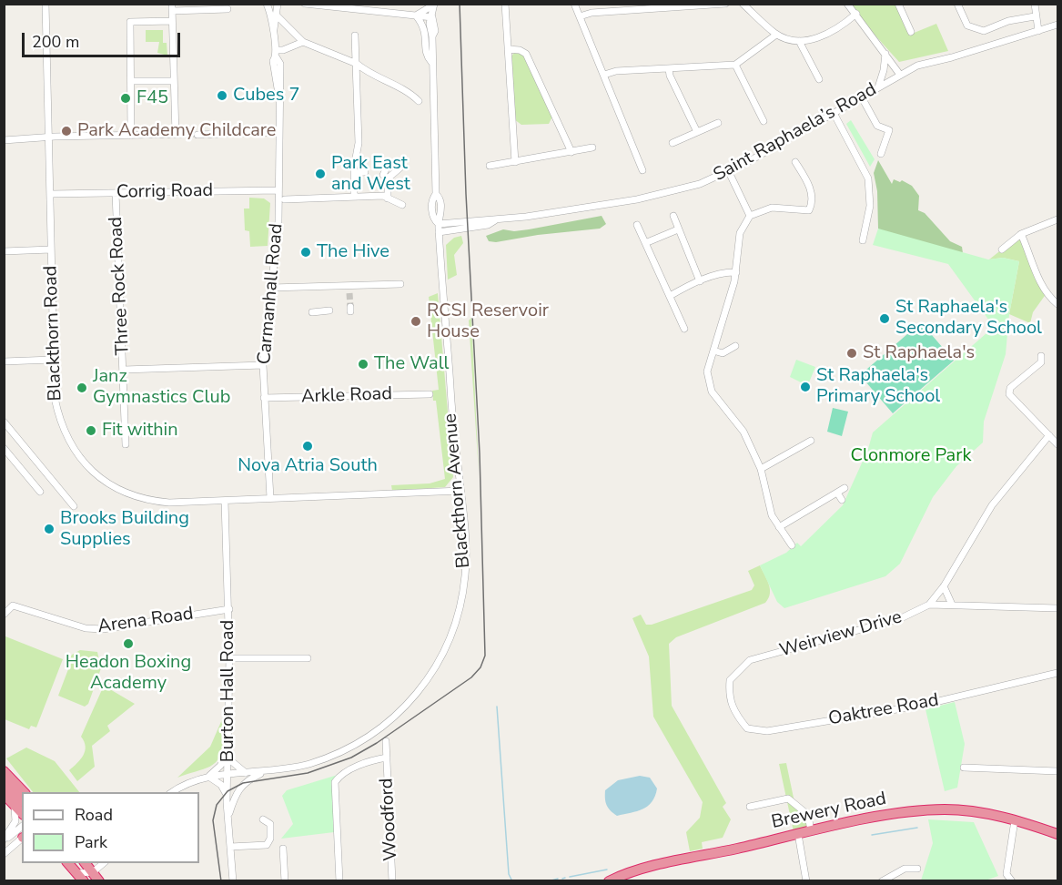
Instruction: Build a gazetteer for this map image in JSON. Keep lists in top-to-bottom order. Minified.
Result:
{"streets":{"highway":["Brewery Road"],"street":["Saint Raphaela’s Road","Corrig Road","Three Rock Road","Carmanhall Road","Blackthorn Road","Arkle Road","Blackthorn Avenue","Arena Road","Weirview Drive","Burton Hall Road","Oaktree Road","Woodford"]},"crossings":[["Saint Raphaela’s Road","Blackthorn Avenue"],["Corrig Road","Three Rock Road"],["Corrig Road","Carmanhall Road"],["Corrig Road","Blackthorn Road"],["Carmanhall Road","Blackthorn Road"],["Carmanhall Road","Arkle Road"],["Blackthorn Road","Blackthorn Avenue"],["Blackthorn Road","Burton Hall Road"],["Blackthorn Avenue","Burton Hall Road"],["Arena Road","Burton Hall Road"],["Weirview Drive","Oaktree Road"]],"parks":["Clonmore Park"],"places":["Cubes 7","F45","Park Academy Childcare","Park East and West","The Hive","St Raphaela's Secondary School","RCSI Reservoir House","St Raphaela's","The Wall","St Raphaela's Primary School","Janz Gymnastics Club","Fit within","Nova Atria South","Brooks Building Supplies","Headon Boxing Academy"],"legend":["Road","Park"],"scale_bar":"200 m"}
